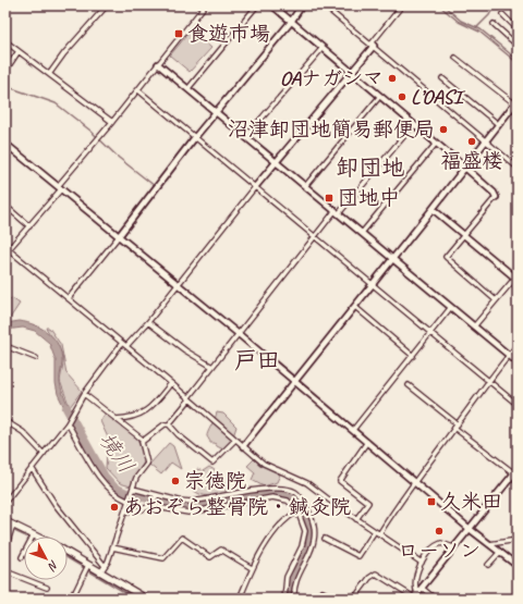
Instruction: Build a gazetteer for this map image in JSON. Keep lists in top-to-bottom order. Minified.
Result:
{"districts":["卸団地","戸田"],"water":["境川"],"places":{"transit":["食遊市場","団地中","久米田"],"other":["OAナガシマ","L’OASI","沼津卸団地簡易郵便局","福盛楼","宗徳院","あおぞら整骨院・鍼灸院","ローソン"]},"north":"bottom right"}
